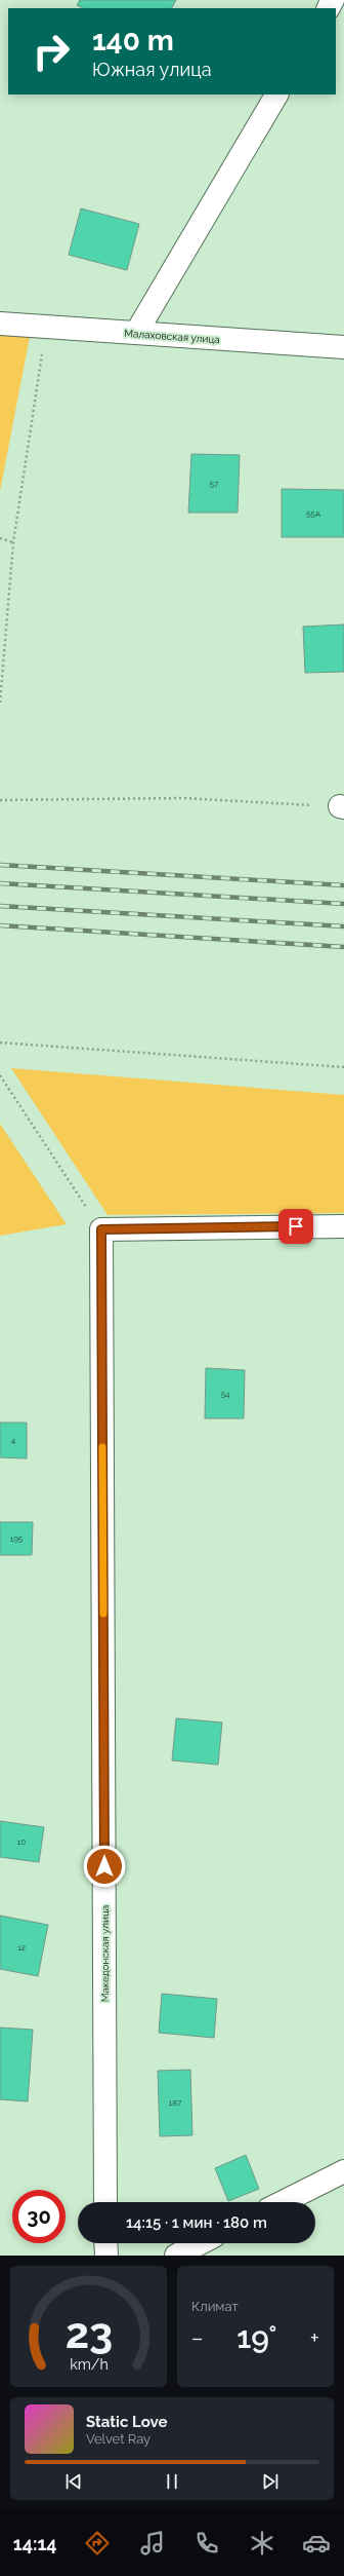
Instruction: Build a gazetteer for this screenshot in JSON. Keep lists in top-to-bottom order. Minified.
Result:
{"streets":{"street":["Малаховская улица","Македонская улица"]},"house_numbers":["57","55А","54","4","195","10","12","187"],"page":{"turn":["140 m","Южная улица"],"limit":"30","trip":"14:15 · 1 мин · 180 m","tile":"Климат","heat":["−","19°","+"],"song":["Static Love","Velvet Ray"],"tabs":"14:14","gauge":["23","km/h"]}}
